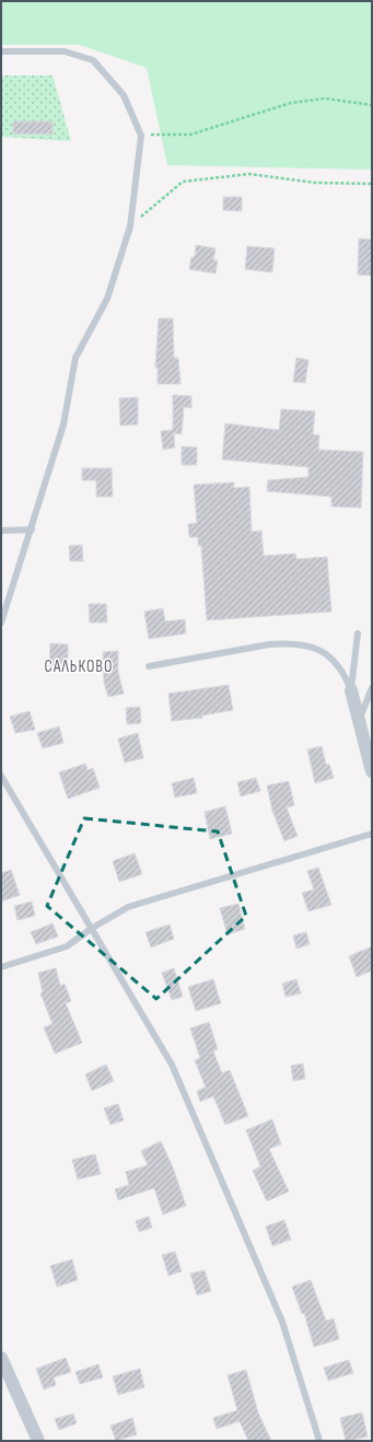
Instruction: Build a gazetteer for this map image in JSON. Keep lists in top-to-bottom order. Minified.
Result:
{"districts":["САЛЬКОВО"]}
